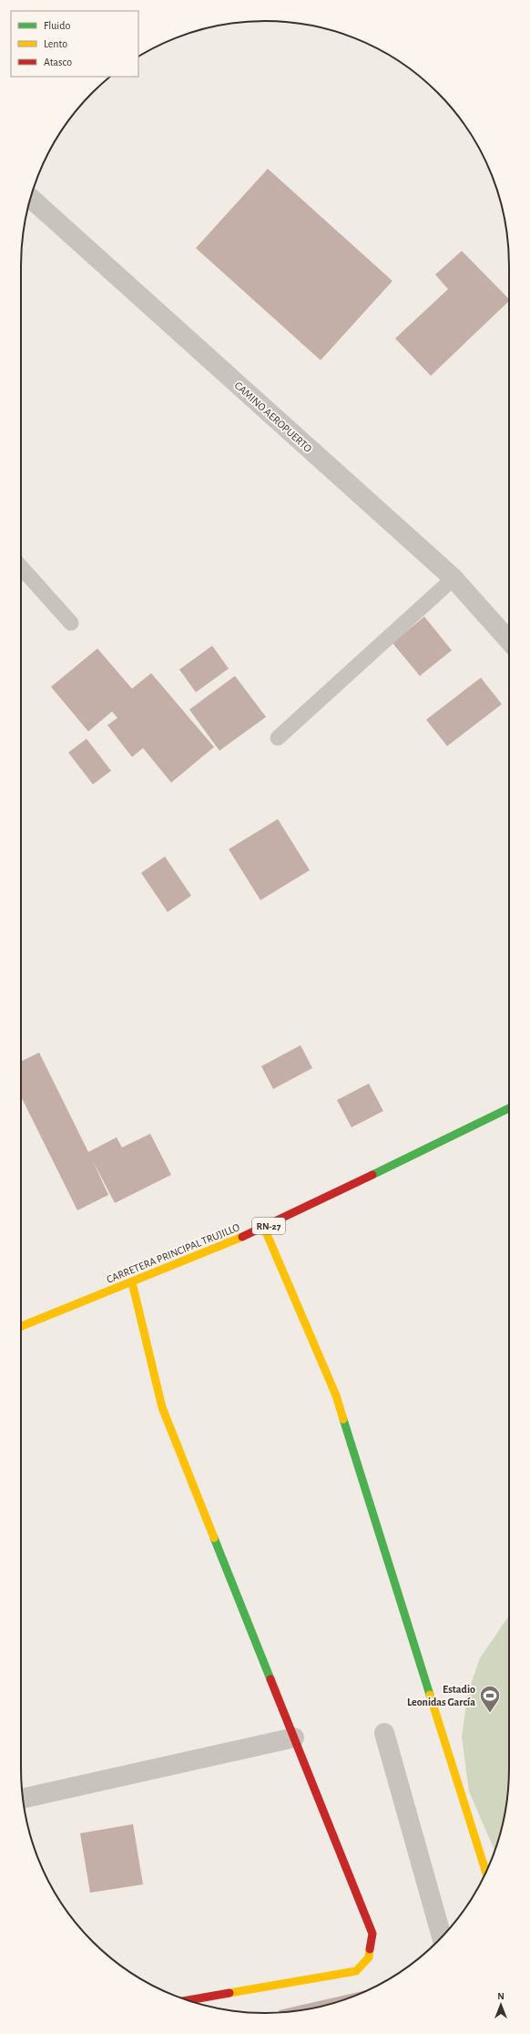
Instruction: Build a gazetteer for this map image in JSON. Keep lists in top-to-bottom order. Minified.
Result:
{"streets":{"street":["CAMINO AEROPUERTO","RN-27","CARRETERA PRINCIPAL TRUJILLO"]},"places":{"sports":["Estadio Leonidas García"]},"legend":["Fluido","Lento","Atasco"],"north":"top"}
